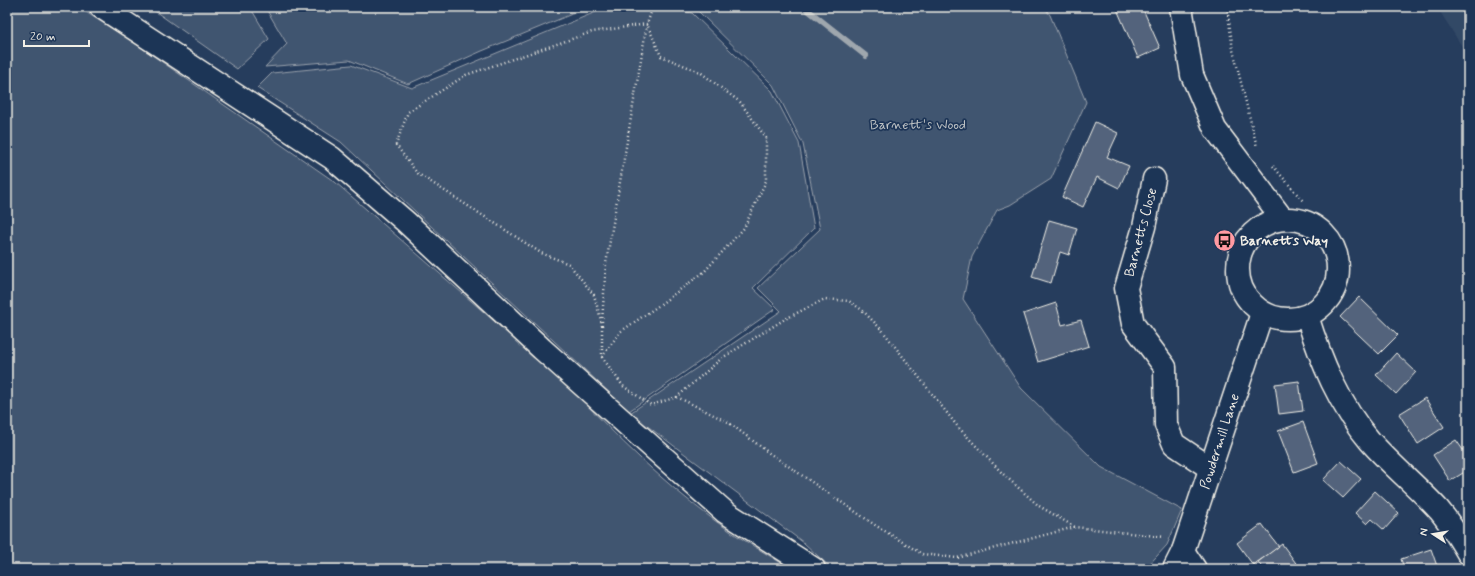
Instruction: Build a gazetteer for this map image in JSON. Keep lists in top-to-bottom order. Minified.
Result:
{"streets":{"street":["Barnetts Close","Powdermill Lane"]},"crossings":[["Barnetts Close","Powdermill Lane"]],"parks":["Barnett's Wood"],"places":{"bus stop":["Barnetts Way"]},"scale_bar":"20 m","north":"left"}
